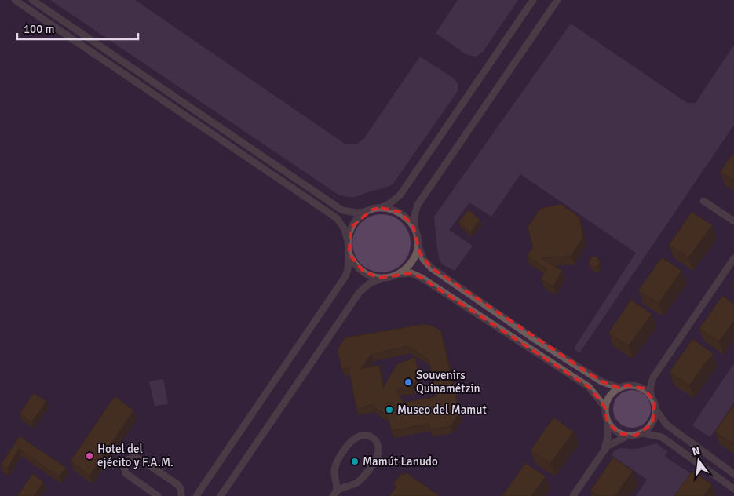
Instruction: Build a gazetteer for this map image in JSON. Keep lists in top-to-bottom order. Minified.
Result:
{"places":["Souvenirs Quinamétzin","Museo del Mamut","Hotel del ejécito y F.A.M.","Mamút Lanudo"],"scale_bar":"100 m","north":"top"}
